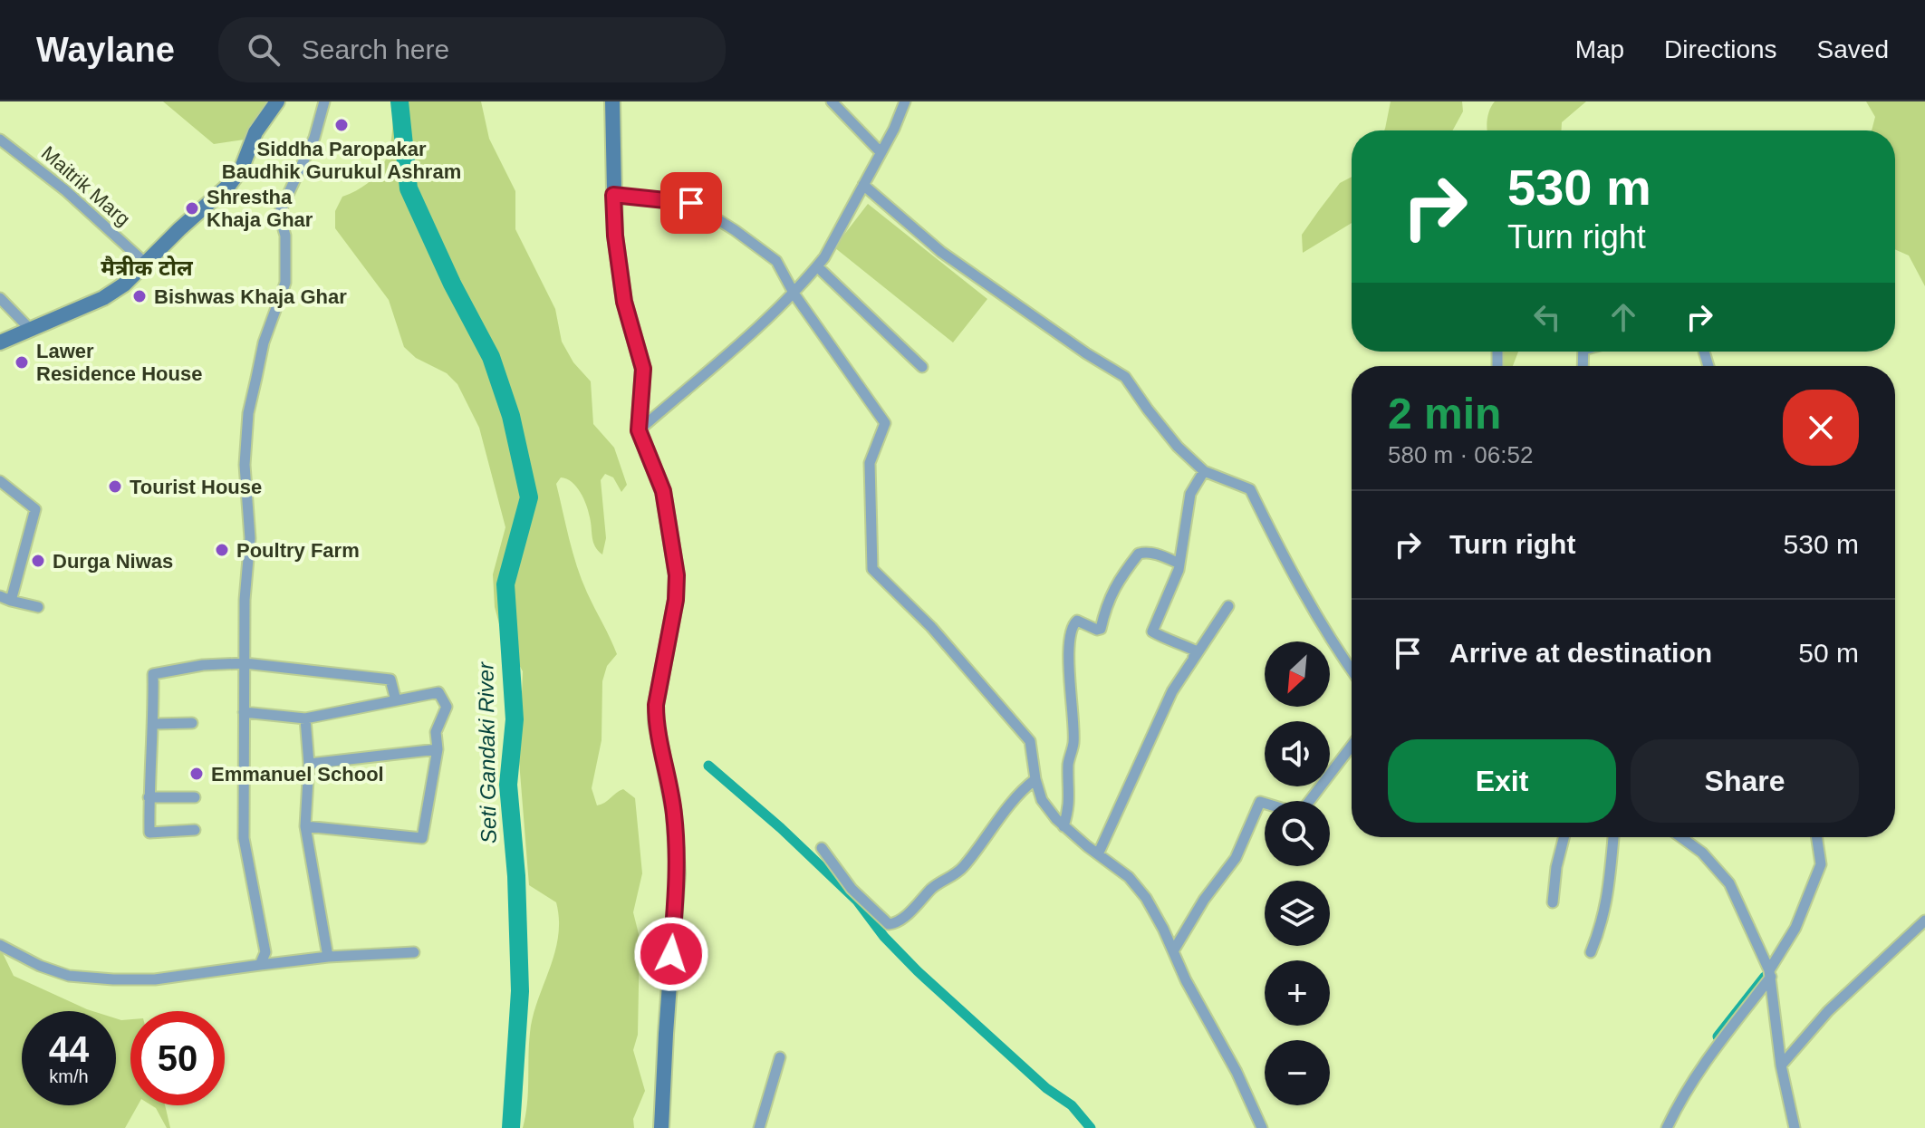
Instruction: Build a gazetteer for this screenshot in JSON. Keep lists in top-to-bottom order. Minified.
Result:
{"streets":{"street":["Maitrik Marg"]},"districts":["मैत्रीक टोल"],"water":["Seti Gandaki River"],"places":["Siddha Paropakar Baudhik Gurukul Ashram","Shrestha Khaja Ghar","Bishwas Khaja Ghar","Lawer Residence House","Tourist House","Poultry Farm","Durga Niwas","Emmanuel School"],"north":"bottom left","page":{"header":"Waylane","search":"Search here","nav":["Map","Directions","Saved"],"turn":["530 m","Turn right"],"heading":["2 min","580 m · 06:52"],"list":[{"name":"Turn right","value":"530 m"},{"name":"Arrive at destination","value":"50 m"}],"map_buttons":["+","−"],"buttons":["Exit","Share"],"speed":"44 km/h","limit":"50"}}
